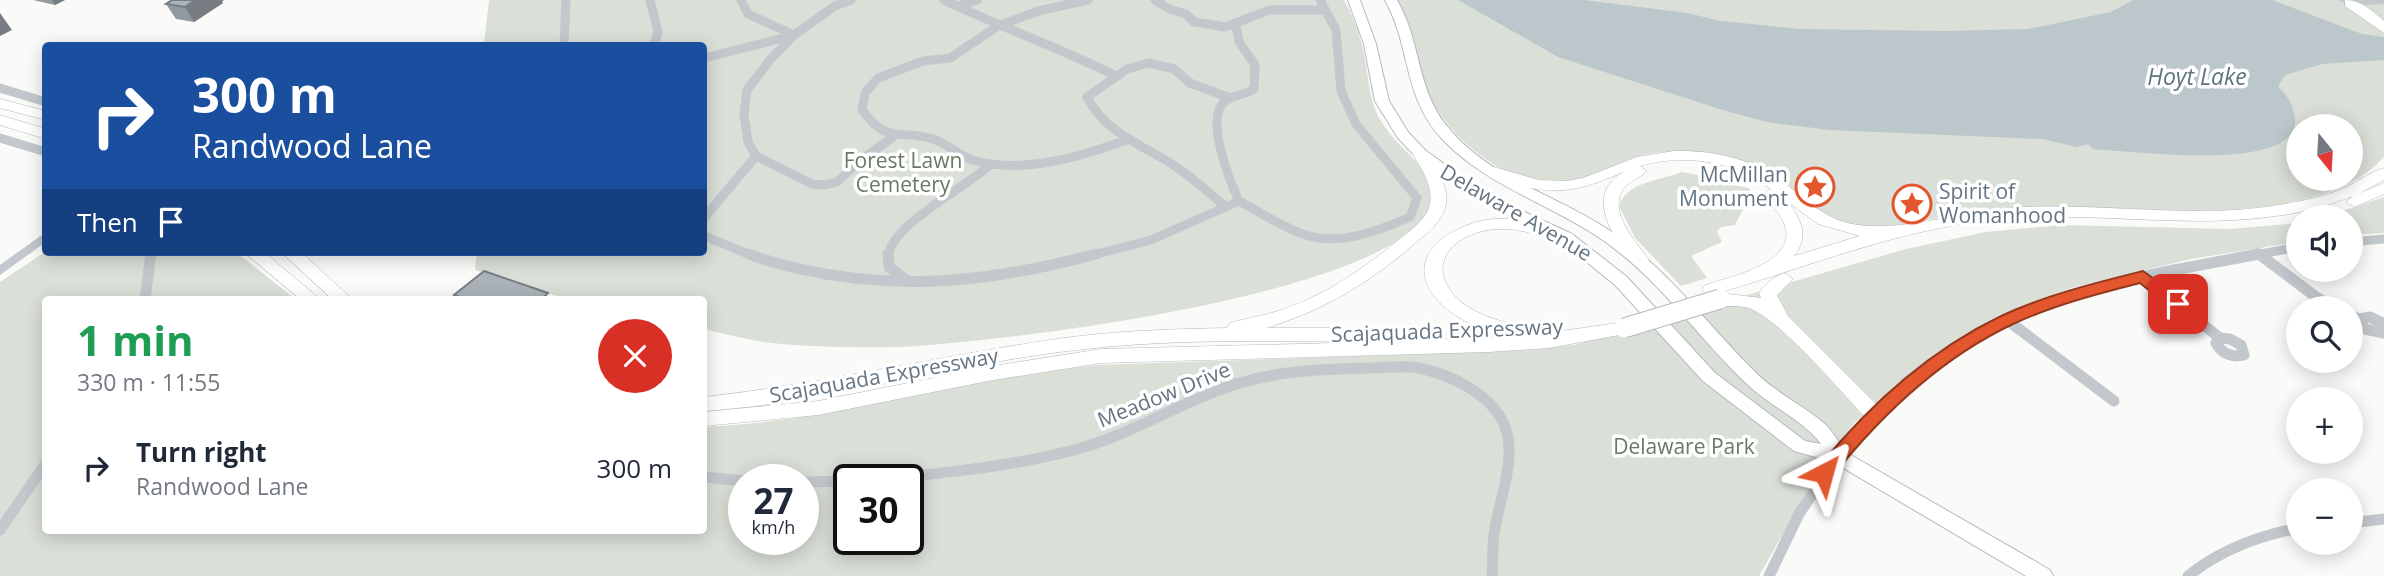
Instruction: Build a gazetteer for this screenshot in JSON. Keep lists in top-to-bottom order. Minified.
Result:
{"streets":{"highway":["Scajaquada Expressway"],"main road":["Delaware Avenue"],"street":["Meadow Drive"]},"water":["Hoyt Lake"],"parks":["Forest Lawn Cemetery","Delaware Park"],"places":{"place":["McMillan Monument","Spirit of Womanhood"]},"north":"bottom","page":{"turn":["300 m","Randwood Lane"],"map_buttons":["+","−"],"then":"Then","heading":["1 min","330 m · 11:55"],"list":[{"name":"Turn right","note":"Randwood Lane","value":"300 m"}],"speed":"27 km/h","limit":"30"}}
